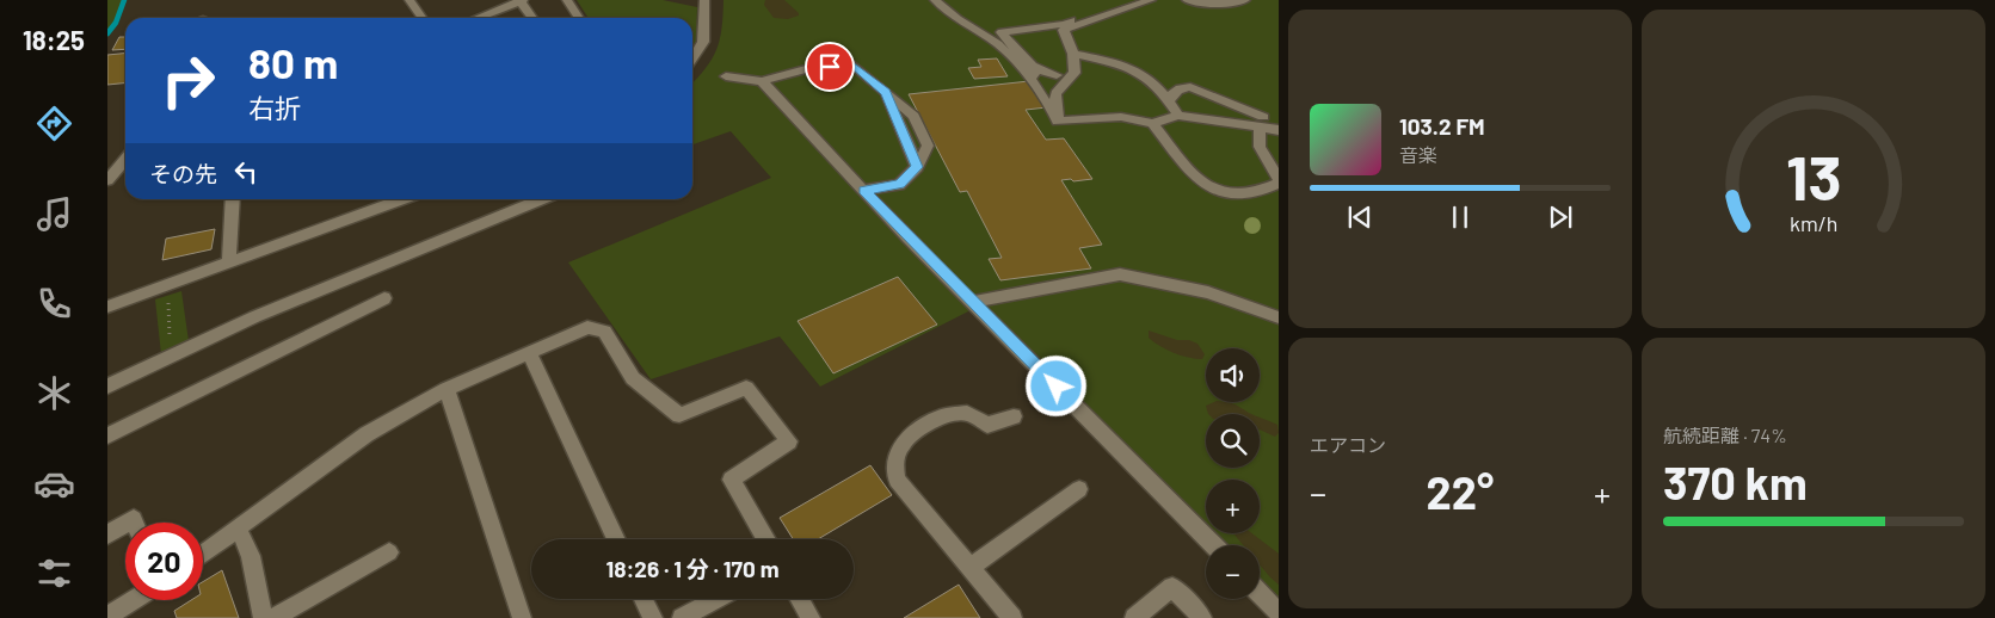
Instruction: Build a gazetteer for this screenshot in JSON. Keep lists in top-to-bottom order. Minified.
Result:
{"page":{"tabs":"18:25","turn":["80 m","右折"],"song":["103.2 FM","音楽"],"then":"その先","tile":["エアコン",["航続距離 · 74%","370 km"]],"map_buttons":["+","−"],"heat":["−","22°","+"],"limit":"20","trip":"18:26 · 1 分 · 170 m","gauge":["13","km/h"]}}
